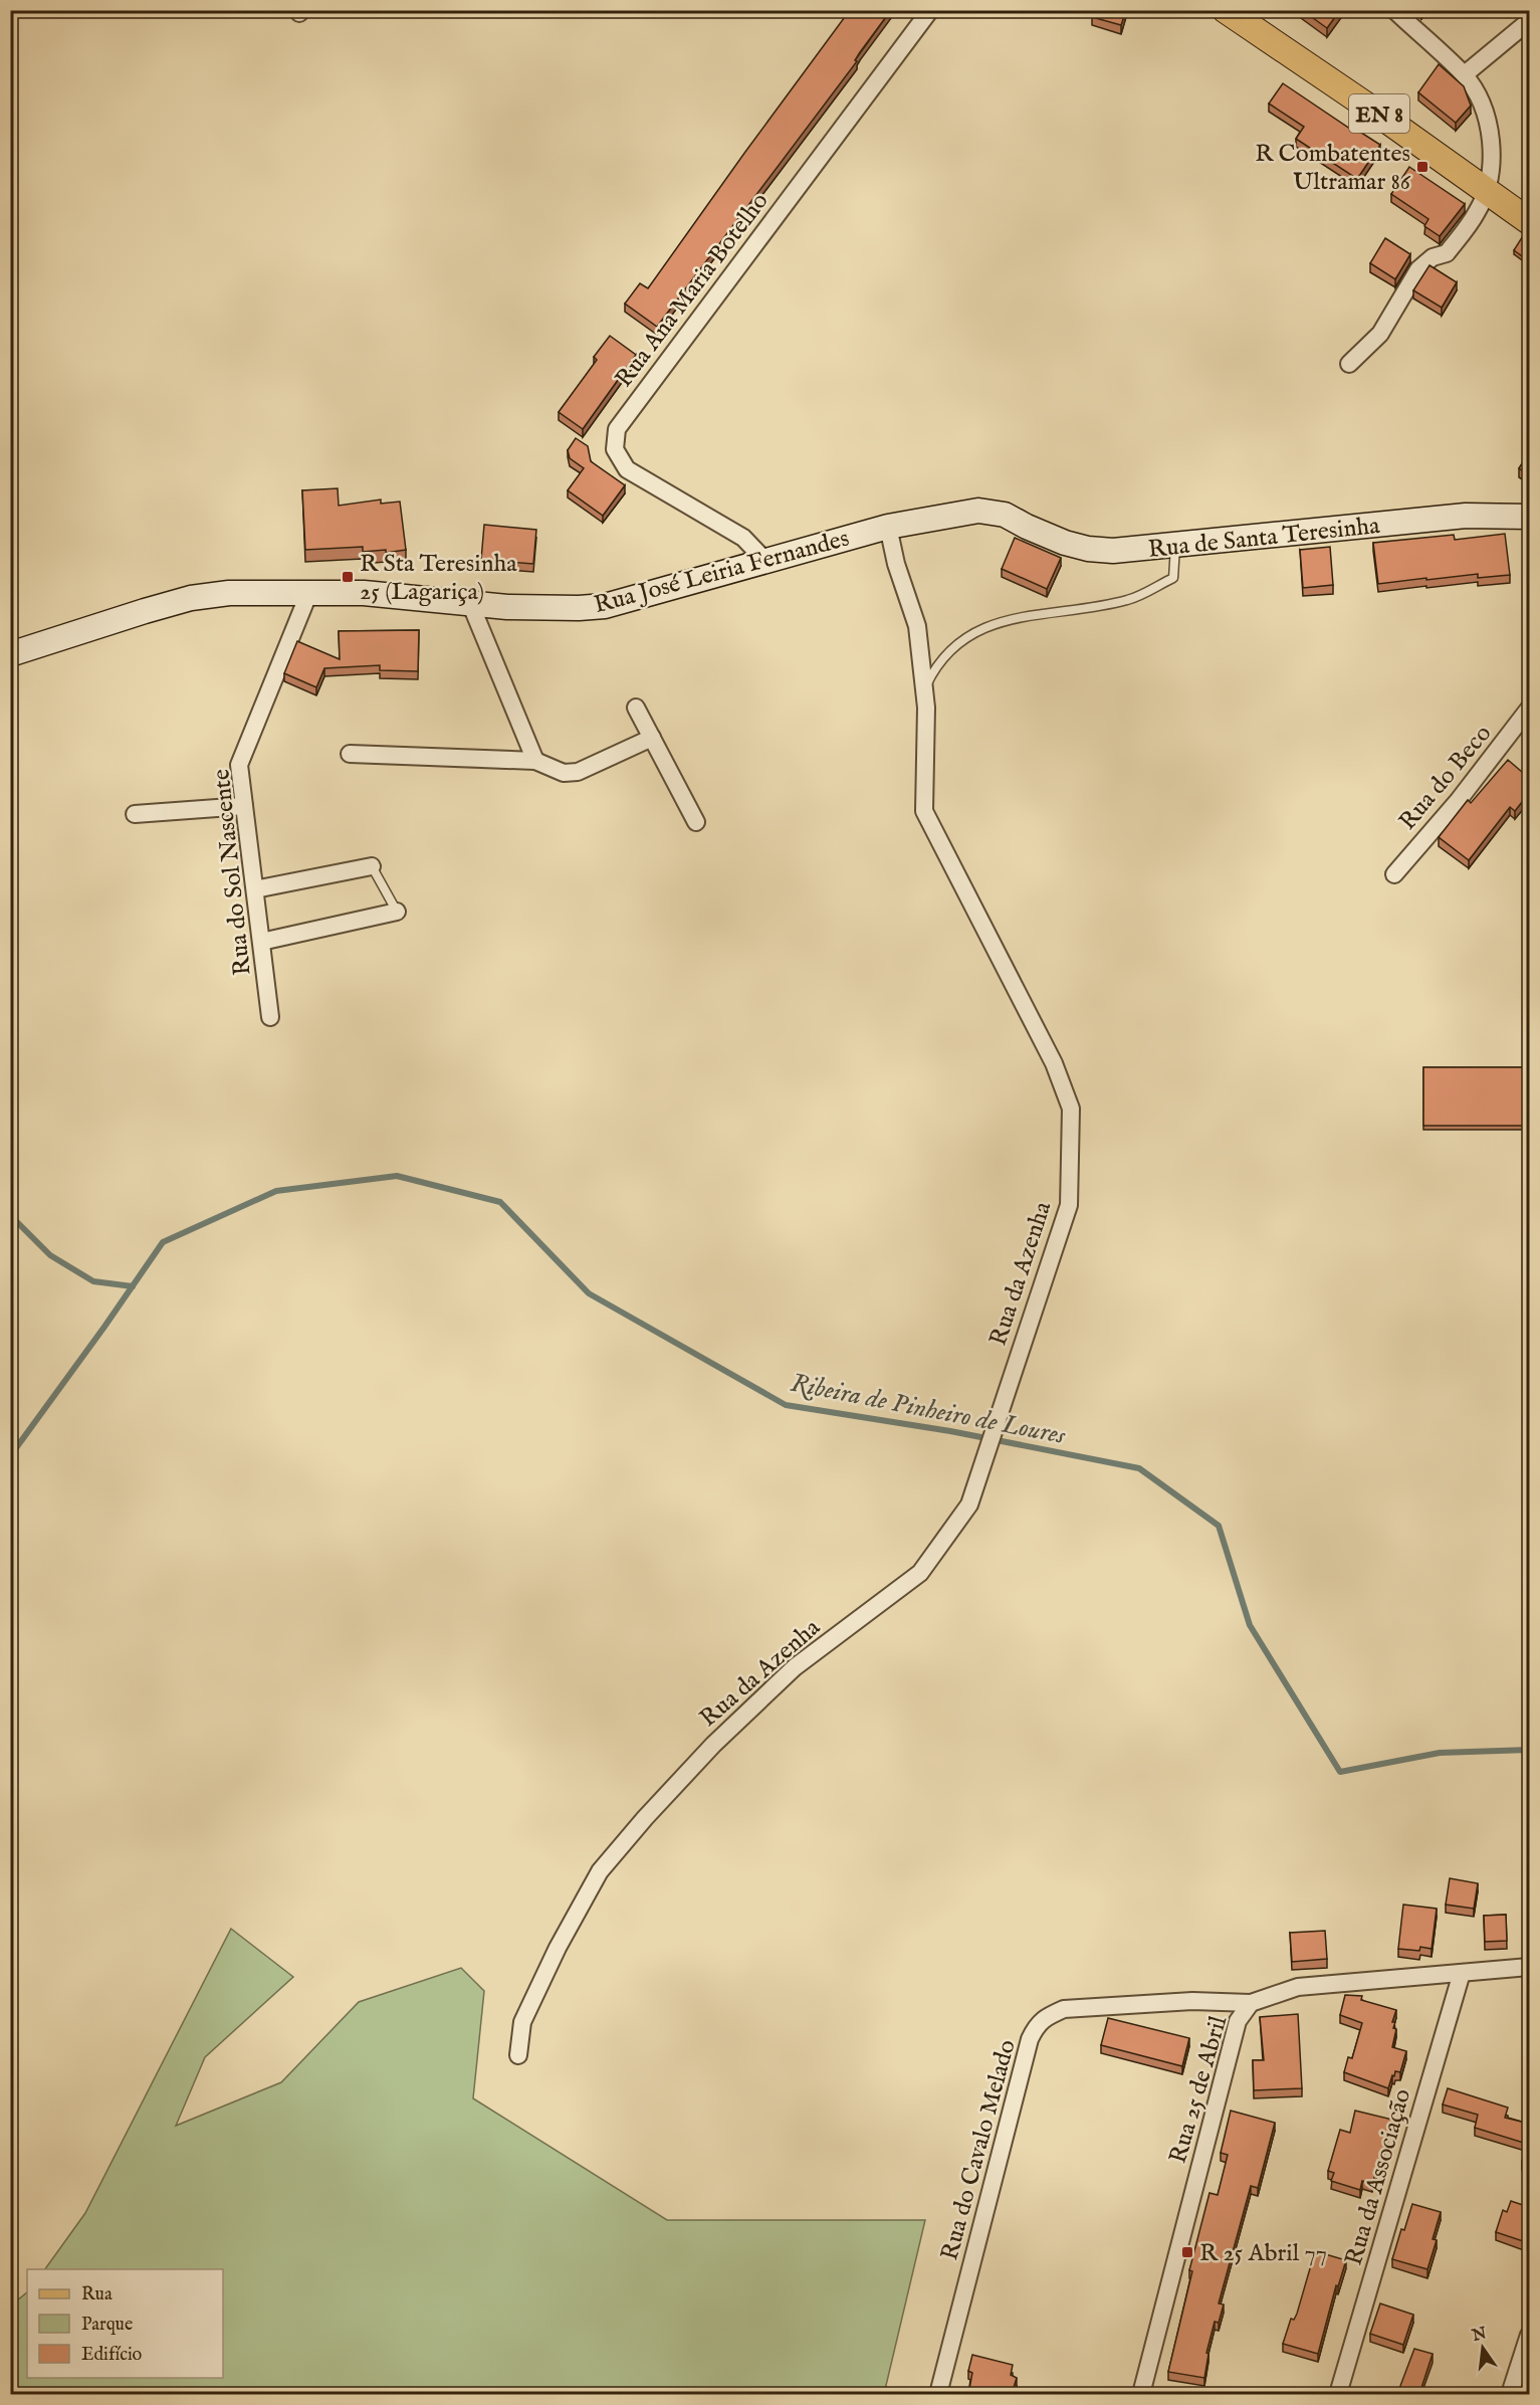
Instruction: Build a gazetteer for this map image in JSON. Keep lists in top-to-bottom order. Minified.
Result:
{"streets":{"main road":["EN 8","Rua de Santa Teresinha","Rua José Leiria Fernandes"],"street":["Rua Ana Maria Botelho","Rua do Beco","Rua do Sol Nascente","Rua da Azenha","Rua 25 de Abril","Rua do Cavalo Melado","Rua da Associação"]},"crossings":[["Rua Ana Maria Botelho","Rua José Leiria Fernandes"],["Rua de Santa Teresinha","Rua José Leiria Fernandes"],["Rua José Leiria Fernandes","Rua do Sol Nascente"],["Rua José Leiria Fernandes","Rua da Azenha"],["Rua 25 de Abril","Rua do Cavalo Melado"],["Rua 25 de Abril","Rua da Associação"]],"water":["Ribeira de Pinheiro de Loures"],"places":{"transit":["R Combatentes Ultramar 86","R Sta Teresinha 25 (Lagariça)","R 25 Abril 77"]},"legend":["Rua","Parque","Edifício"],"north":"top"}
